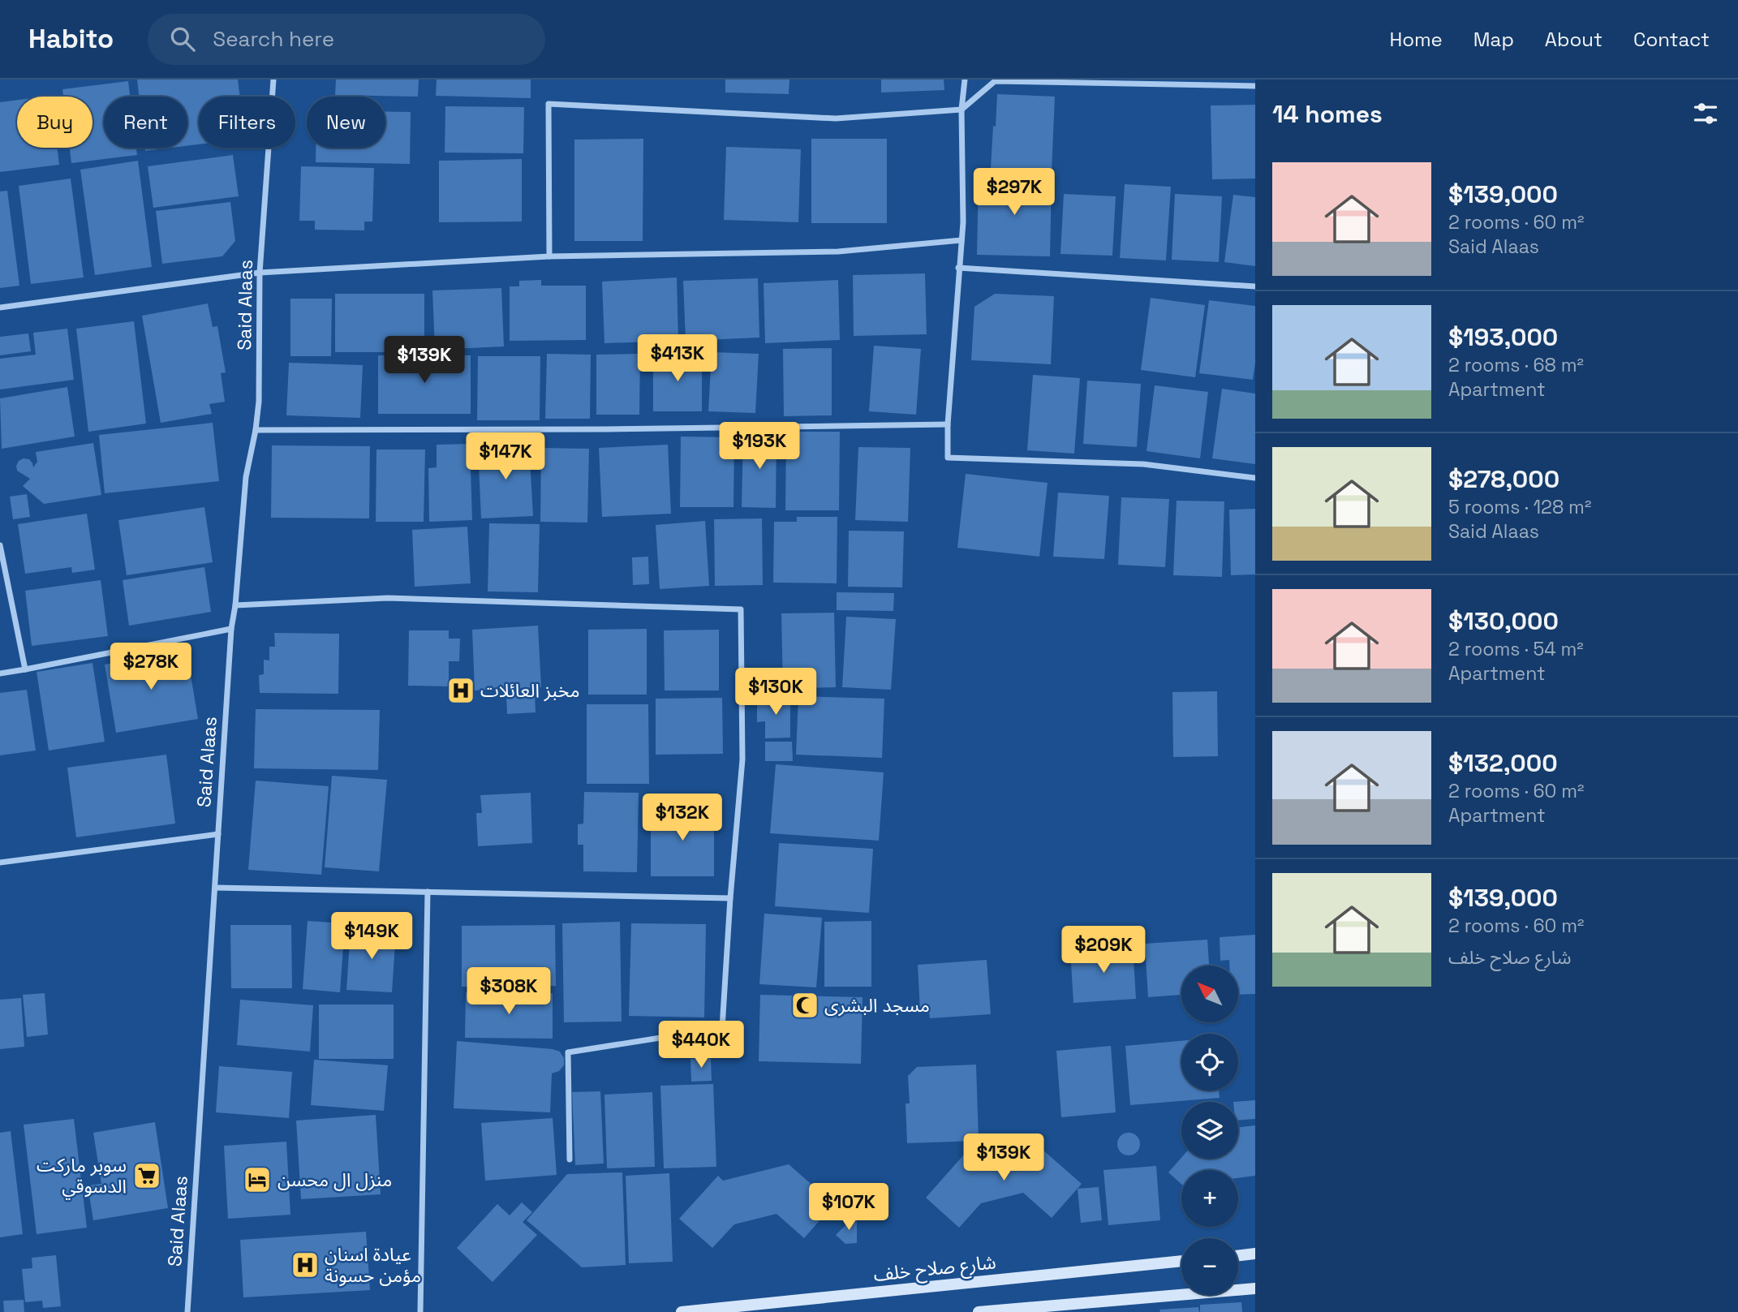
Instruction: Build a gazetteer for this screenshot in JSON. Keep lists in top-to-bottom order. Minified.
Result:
{"streets":{"main road":["شارع صلاح خلف"],"street":["Said Alaas"]},"places":{"hospital":["مخبز العائلات","عيادة اسنان مؤمن حسونة"],"mosque":["مسجد البشرى"],"supermarket":["سوبر ماركت الدسوقي"],"hotel":["منزل ال محسن"]},"north":"top left","page":{"header":"Habito","search":"Search here","nav":["Home","Map","About","Contact"],"heading":"14 homes","chip":["Buy","Rent","Filters","New"],"list":[{"name":"$139,000","note":"2 rooms · 60 m² · Said Alaas"},{"name":"$193,000","note":"2 rooms · 68 m² · Apartment"},{"name":"$278,000","note":"5 rooms · 128 m² · Said Alaas"},{"name":"$130,000","note":"2 rooms · 54 m² · Apartment"},{"name":"$132,000","note":"2 rooms · 60 m² · Apartment"},{"name":"$139,000","note":"2 rooms · 60 m² · شارع صلاح خلف"}],"price":["$297K","$413K","$139K","$193K","$147K","$278K","$130K","$132K","$149K","$209K","$308K","$440K","$139K","$107K"],"map_buttons":["+","−"]}}
